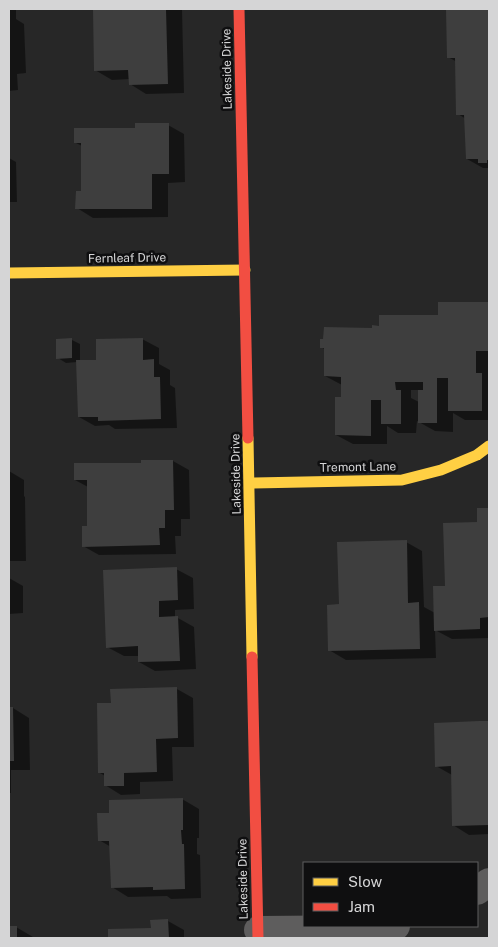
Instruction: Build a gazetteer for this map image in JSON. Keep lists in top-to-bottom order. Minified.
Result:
{"streets":{"main road":["Lakeside Drive","Fernleaf Drive","Tremont Lane"]},"crossings":[["Lakeside Drive","Fernleaf Drive"],["Lakeside Drive","Tremont Lane"]],"legend":["Slow","Jam"]}
